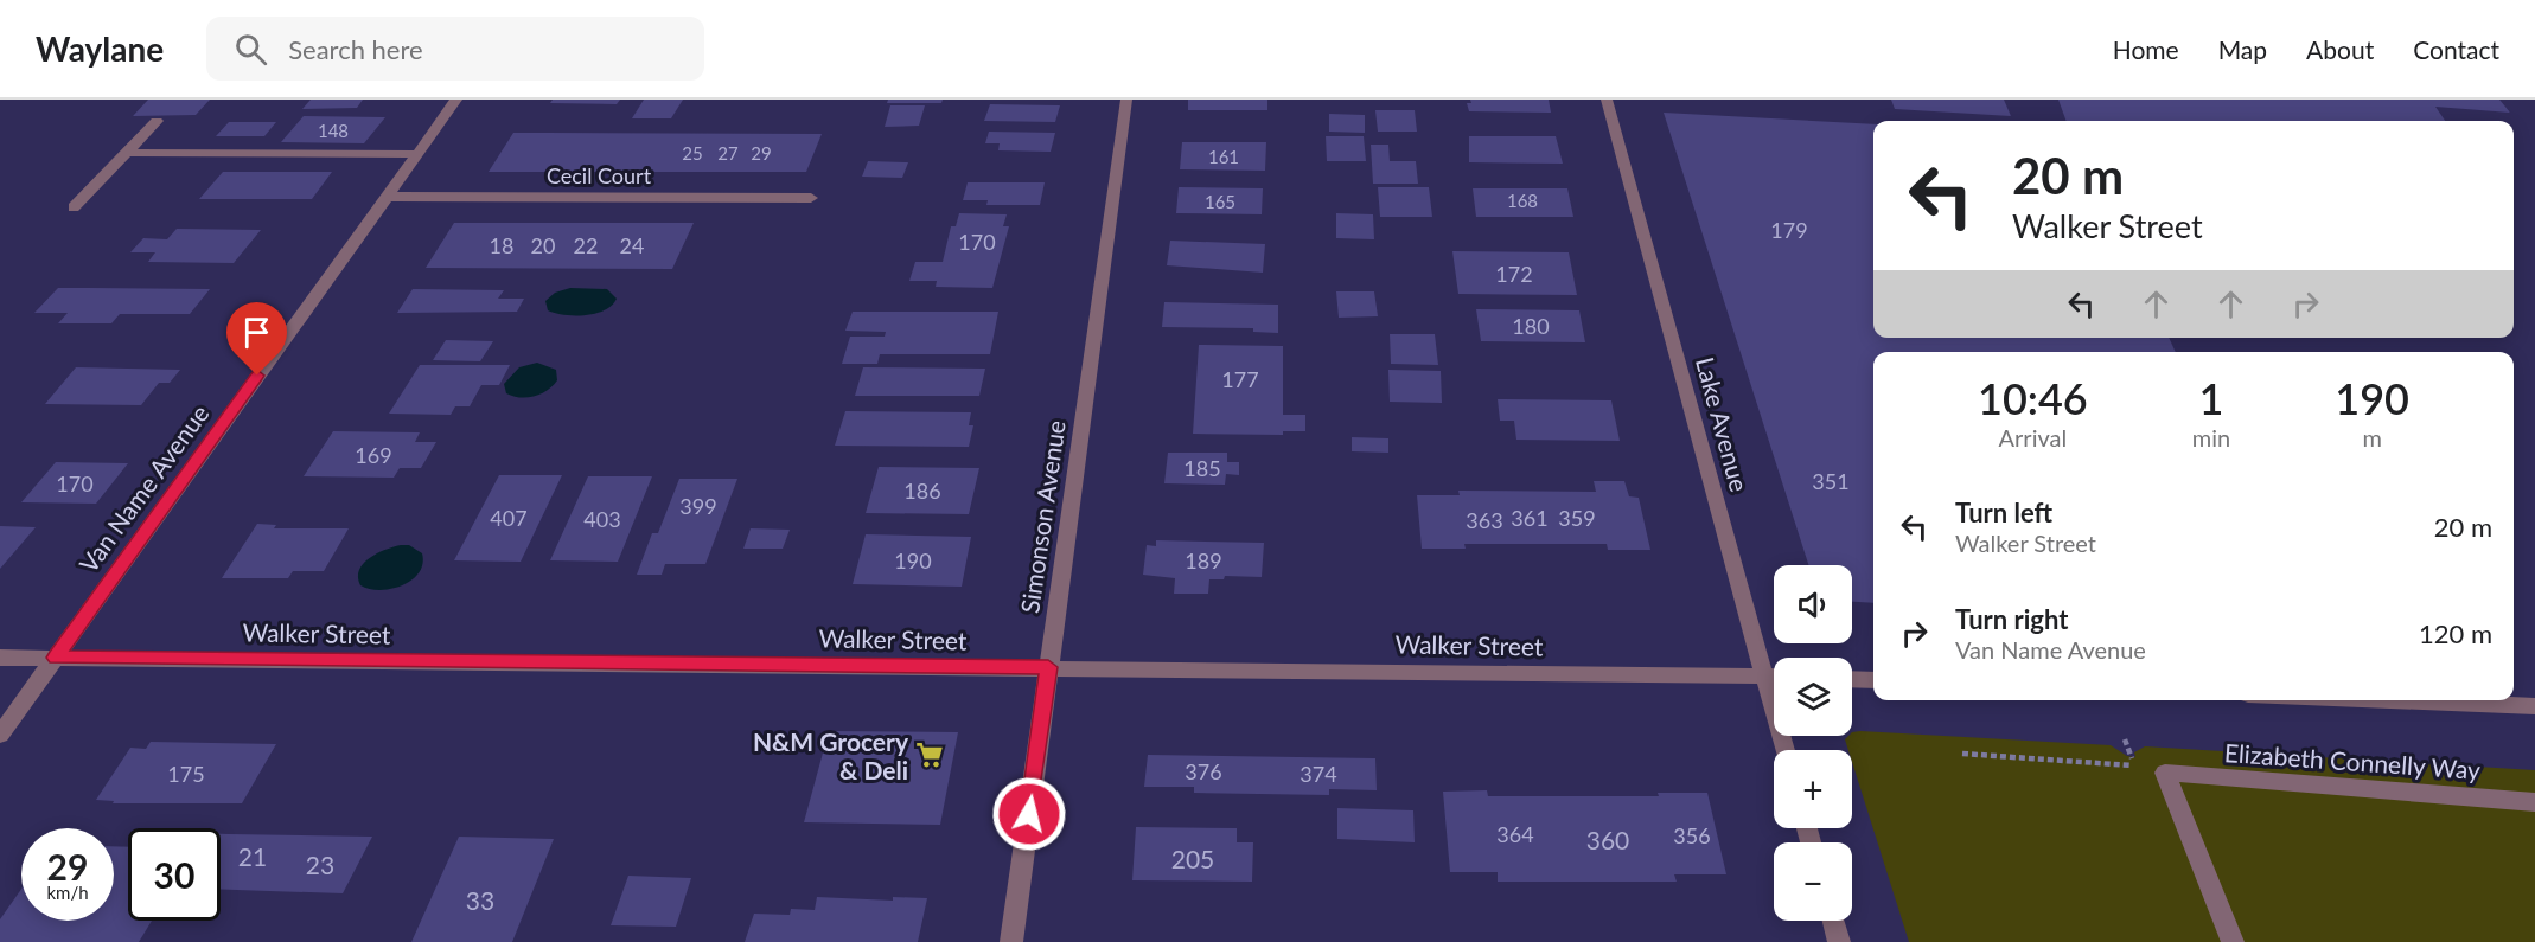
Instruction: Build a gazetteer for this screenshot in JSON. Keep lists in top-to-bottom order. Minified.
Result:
{"streets":{"street":["Cecil Court","Lake Avenue","Van Name Avenue","Simonson Avenue","Walker Street","Elizabeth Connelly Way"]},"crossings":[["Cecil Court","Van Name Avenue"],["Lake Avenue","Walker Street"],["Van Name Avenue","Walker Street"],["Simonson Avenue","Walker Street"]],"places":{"supermarket":["N&M Grocery & Deli"]},"house_numbers":["148","25","27","29","161","168","165","179","170","18","20","22","24","172","180","177","169","185","351","170","186","399","407","361","359","403","363","190","189","376","175","374","364","356","360","21","205","23","33"],"page":{"header":"Waylane","search":"Search here","nav":["Home","Map","About","Contact"],"turn":["20 m","Walker Street"],"eta":["10:46","Arrival","1","min","190","m"],"list":[{"name":"Turn left","note":"Walker Street","value":"20 m"},{"name":"Turn right","note":"Van Name Avenue","value":"120 m"}],"map_buttons":["+","−"],"speed":"29 km/h","limit":"30"}}
